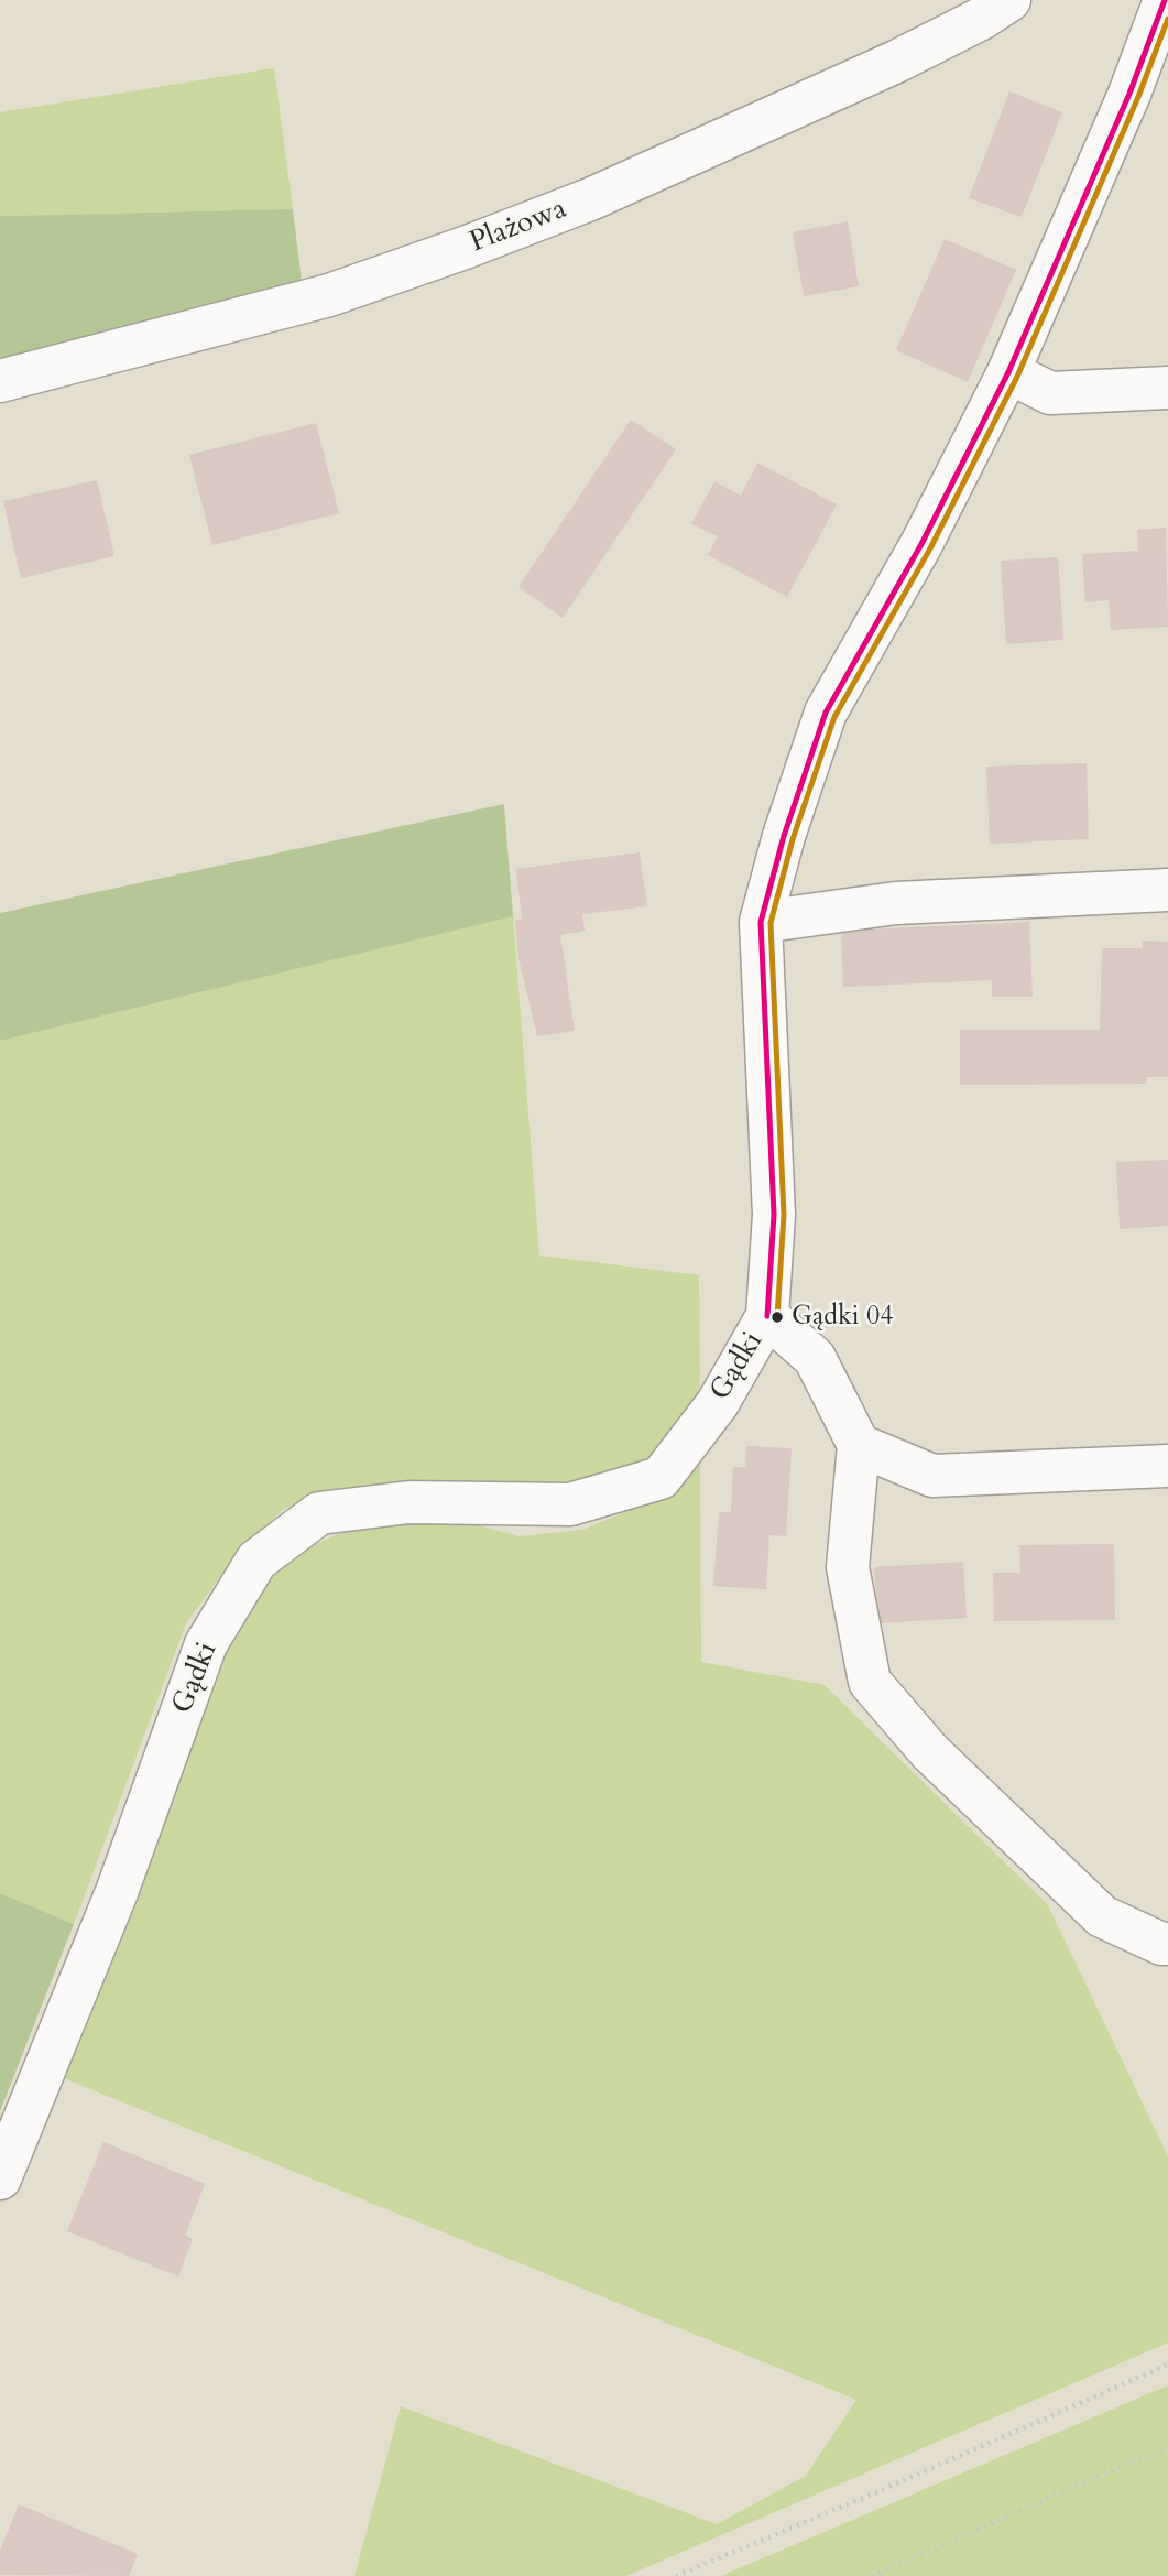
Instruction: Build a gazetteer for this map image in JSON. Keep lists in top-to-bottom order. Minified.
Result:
{"streets":{"street":["Plażowa","Gądki"]},"places":["Gądki 04"]}
